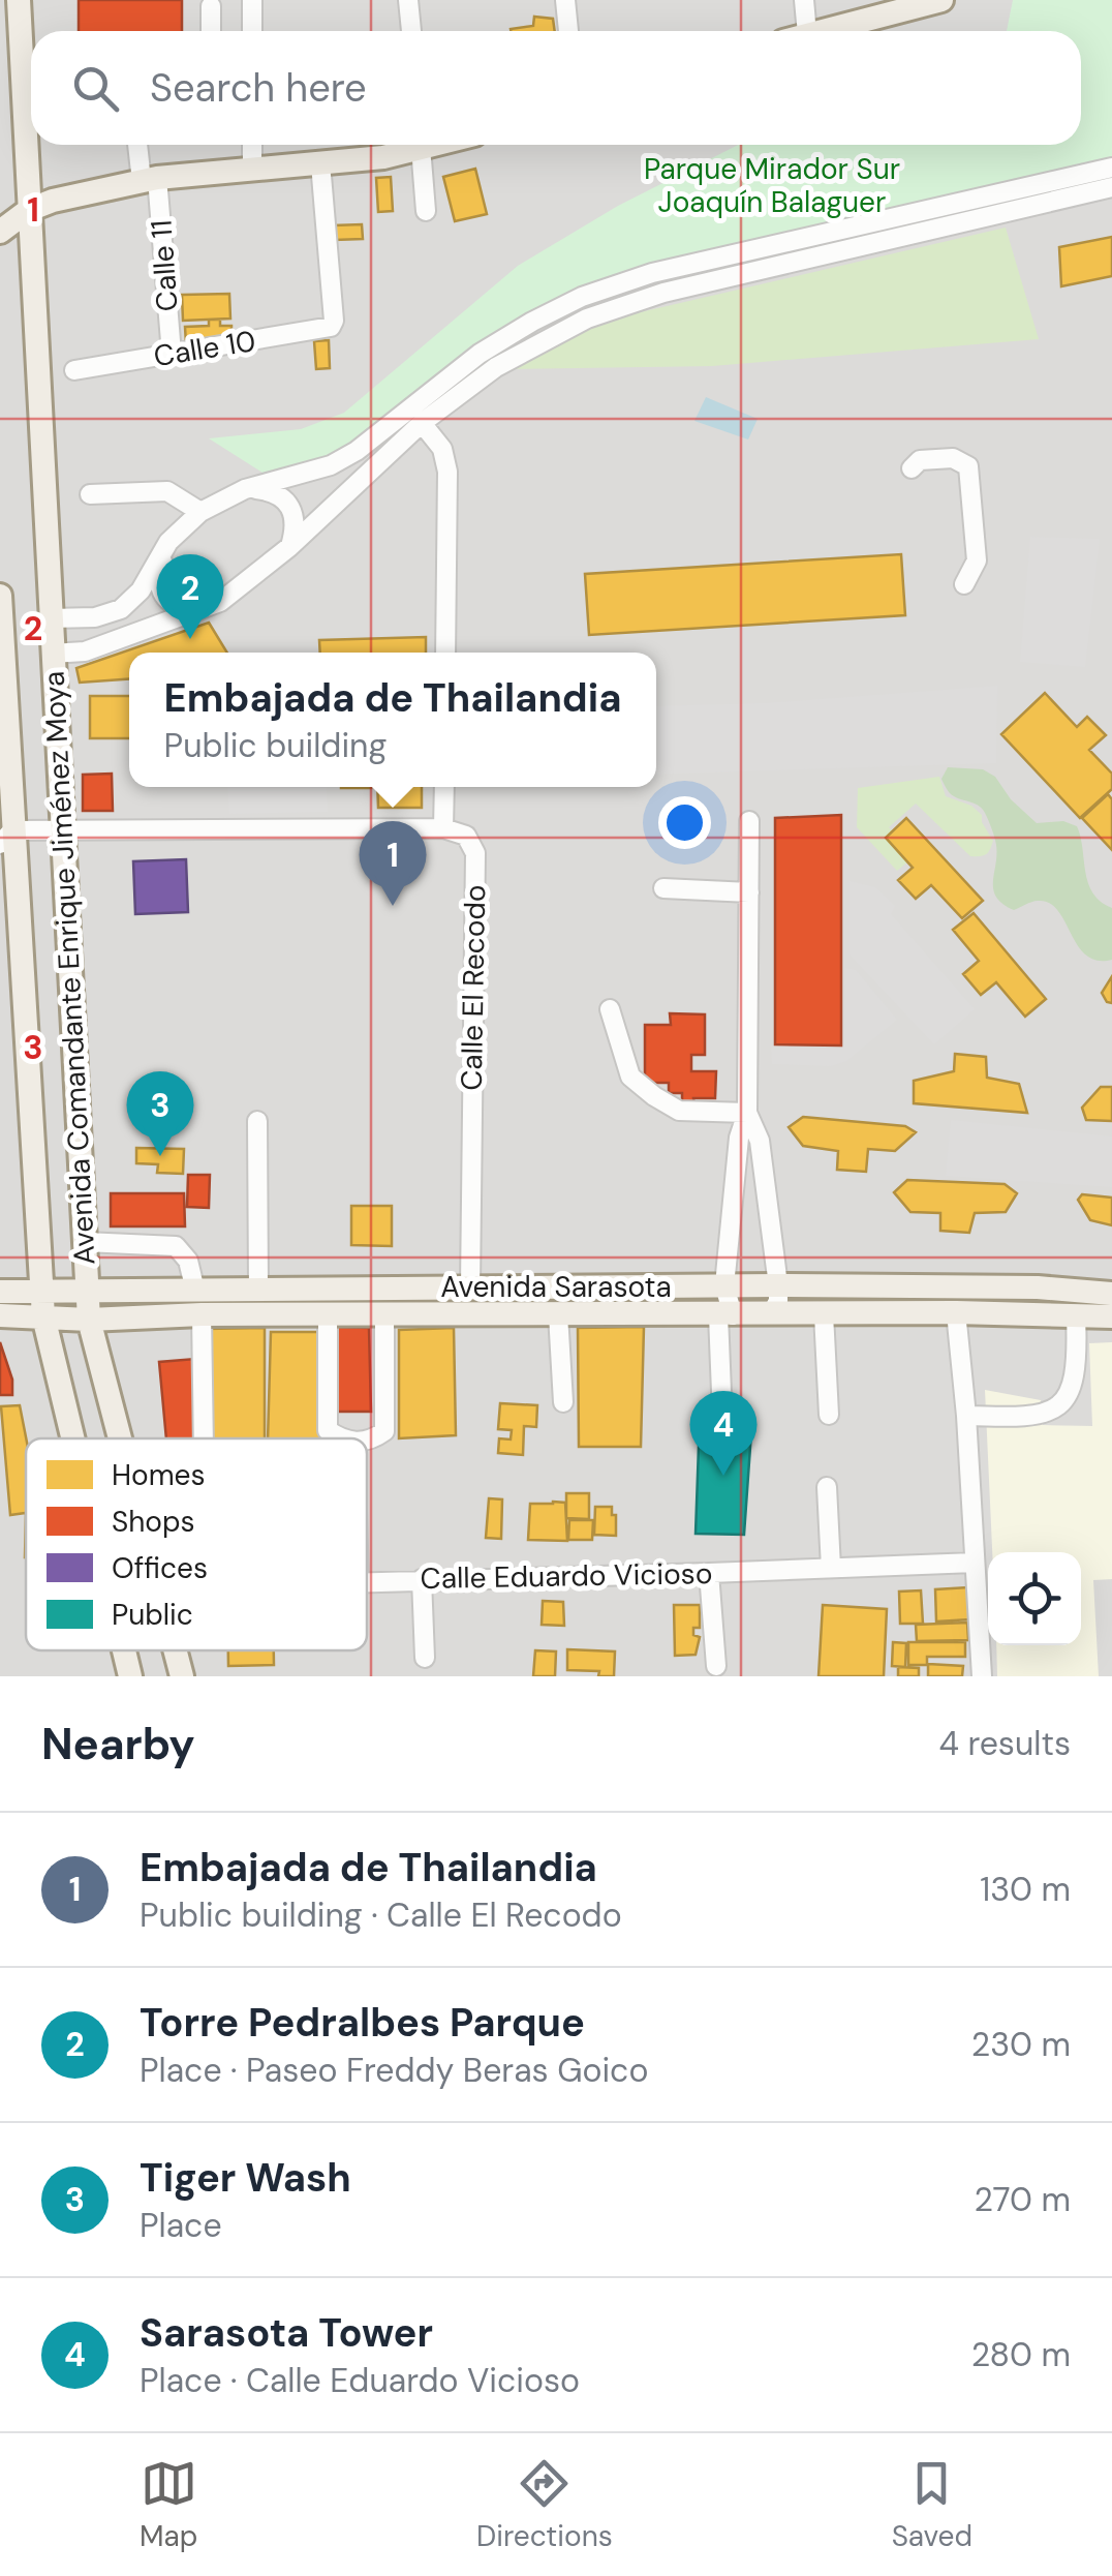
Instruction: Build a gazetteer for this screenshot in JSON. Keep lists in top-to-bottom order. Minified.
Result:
{"streets":{"main road":["Avenida Comandante Enrique Jiménez Moya","Avenida Sarasota"],"street":["Calle 11","Calle 10","Calle El Recodo","Calle Eduardo Vicioso"]},"crossings":[["Calle 11","Calle 10"],["Avenida Comandante Enrique Jiménez Moya","Avenida Sarasota"],["Calle El Recodo","Avenida Sarasota"]],"parks":["Parque Mirador Sur Joaquín Balaguer"],"legend":["Homes","Shops","Offices","Public"],"page":{"search":"Search here","pins":["2","1","3","4"],"popup":["Embajada de Thailandia","Public building"],"heading":["Nearby","4 results"],"list":[{"mark":"1","name":"Embajada de Thailandia","note":"Public building · Calle El Recodo","value":"130 m"},{"mark":"2","name":"Torre Pedralbes Parque","note":"Place · Paseo Freddy Beras Goico","value":"230 m"},{"mark":"3","name":"Tiger Wash","note":"Place","value":"270 m"},{"mark":"4","name":"Sarasota Tower","note":"Place · Calle Eduardo Vicioso","value":"280 m"}],"nav":["Map","Directions","Saved"]},"grid":{"rows":["1","2","3"]}}
